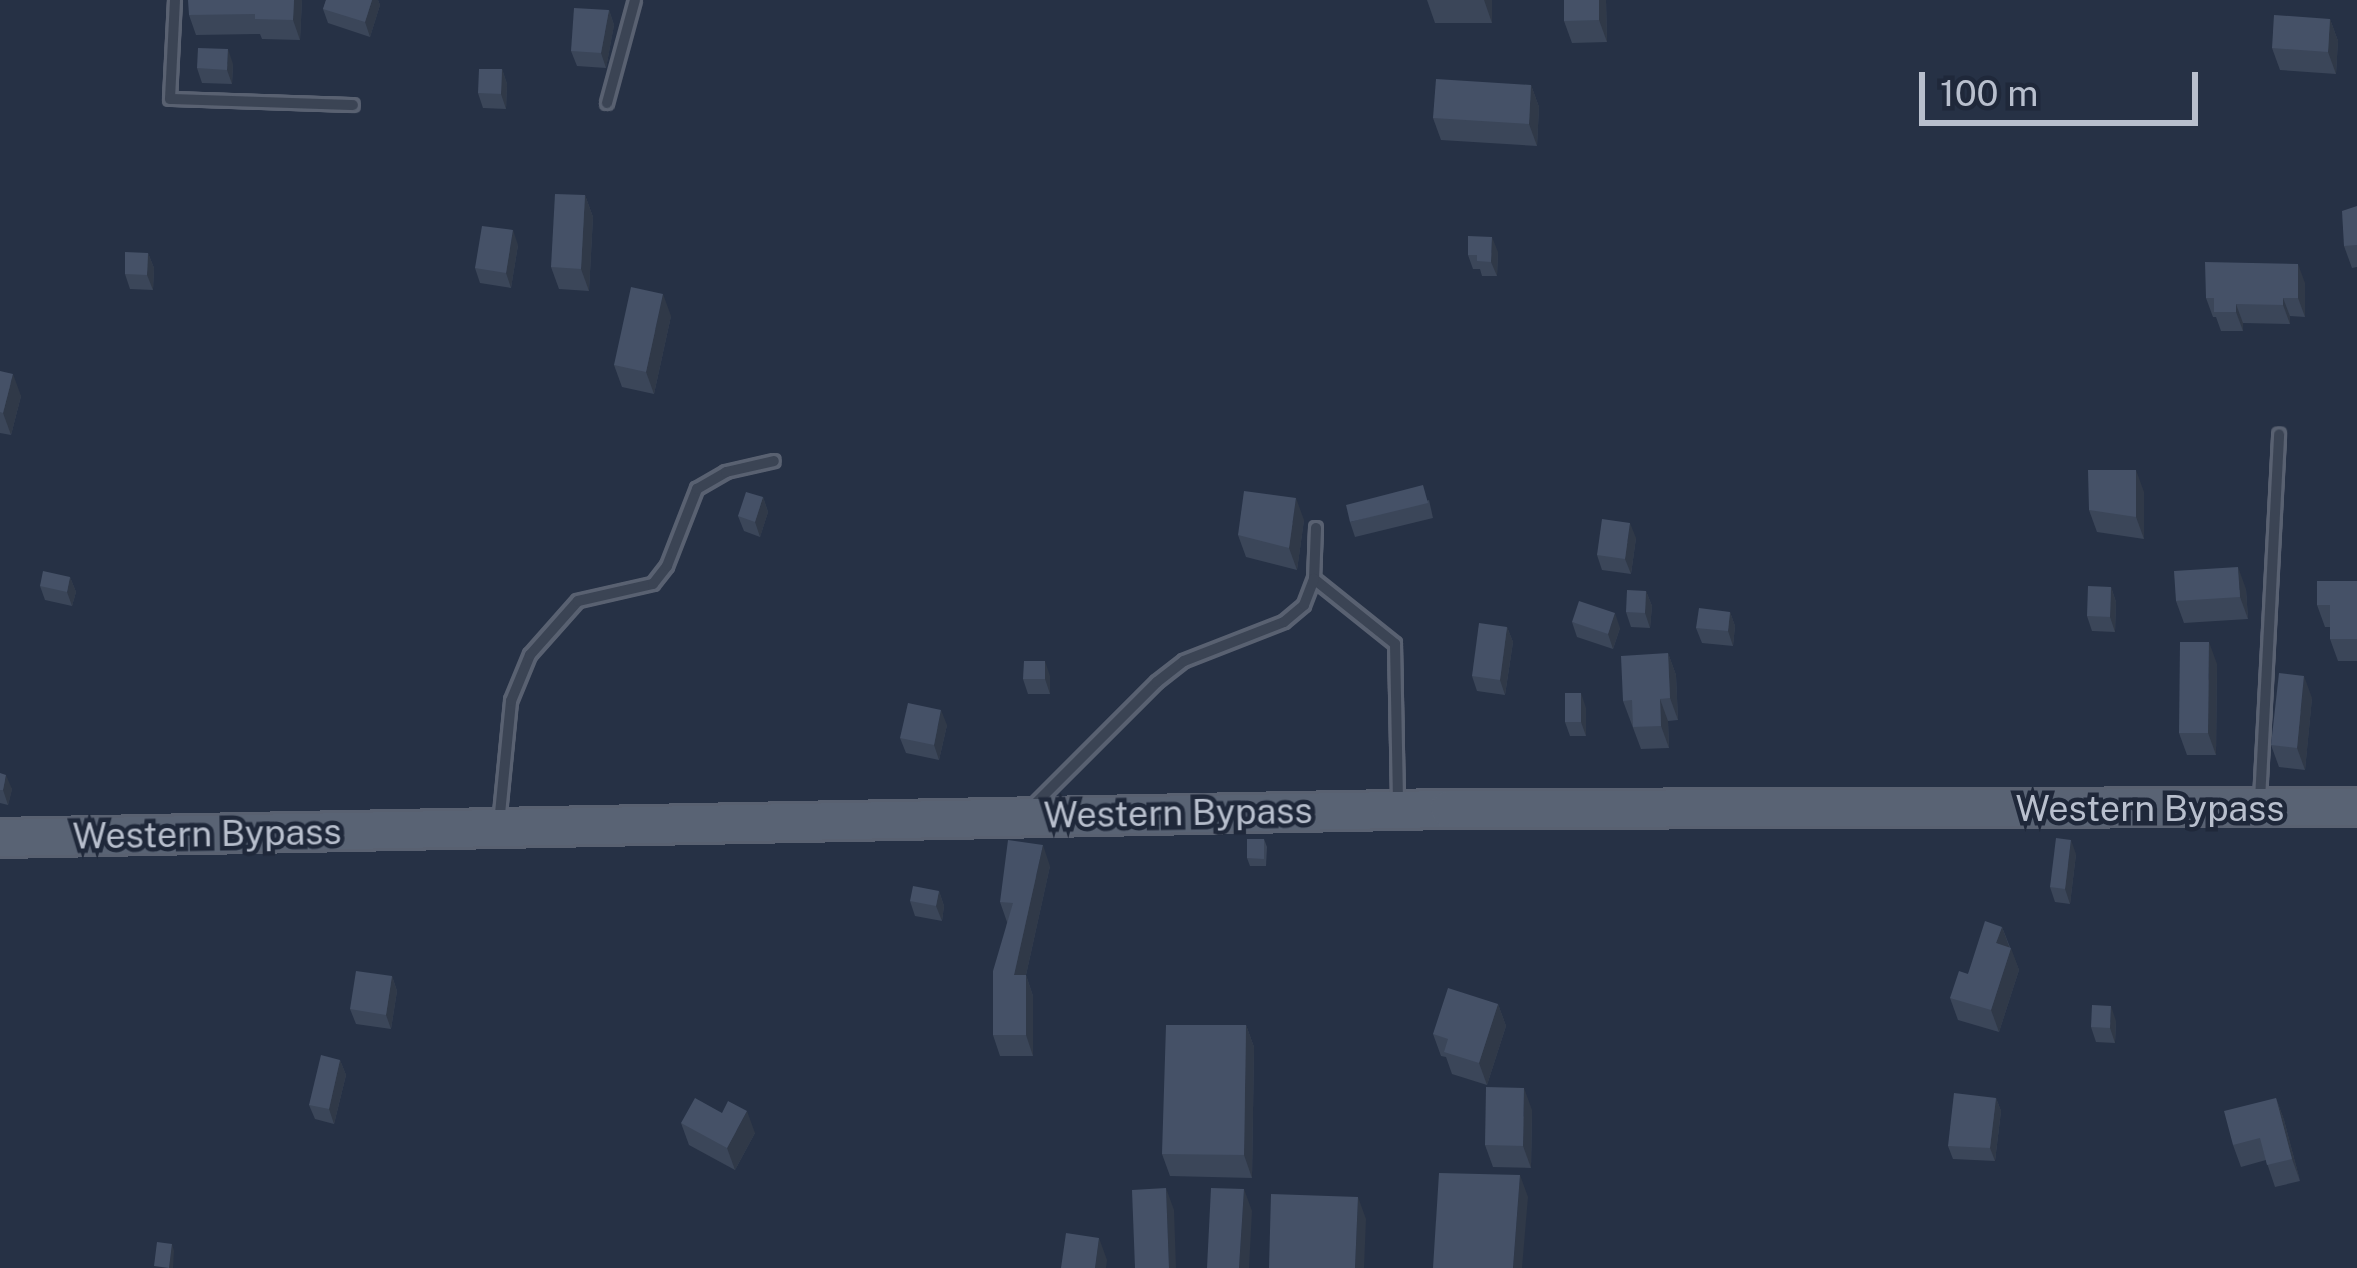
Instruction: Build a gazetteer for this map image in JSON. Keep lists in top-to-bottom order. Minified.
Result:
{"streets":{"main road":["Western Bypass"]},"scale_bar":"100 m"}
